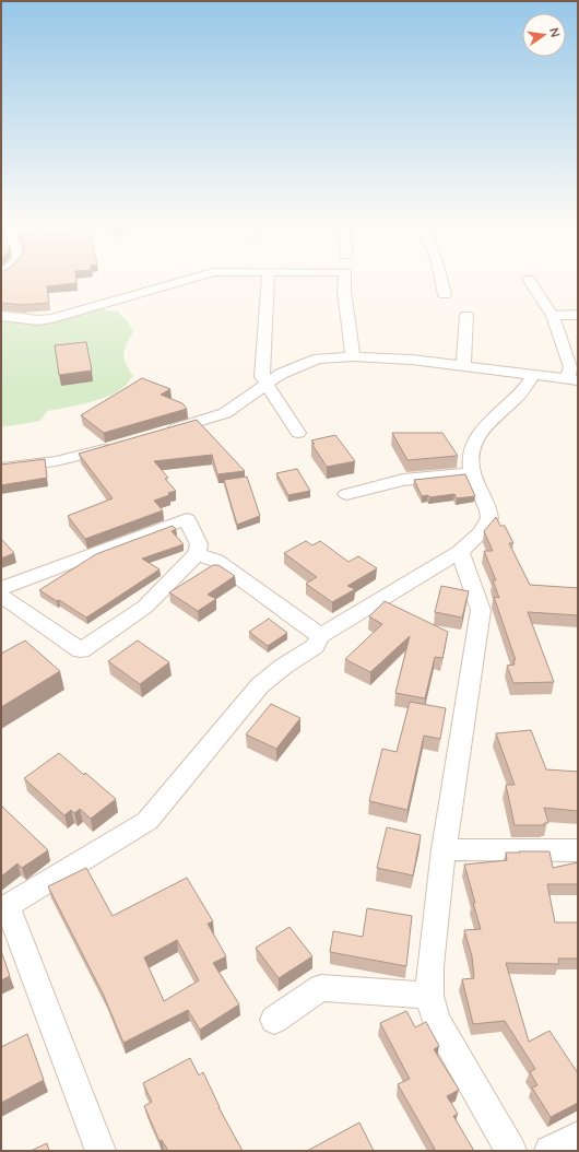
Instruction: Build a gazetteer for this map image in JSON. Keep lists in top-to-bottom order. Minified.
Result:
{"north":"right"}
